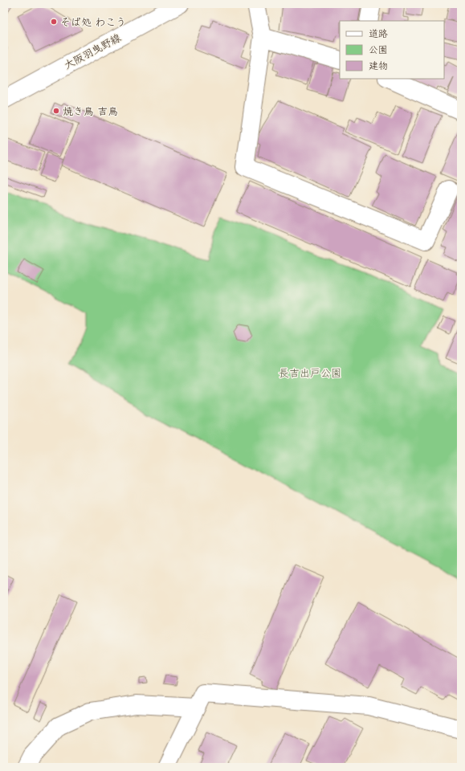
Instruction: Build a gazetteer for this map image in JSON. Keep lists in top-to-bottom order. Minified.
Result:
{"streets":{"street":["大阪羽曳野線"]},"parks":["長吉出戸公園"],"places":["そば処 わこう","焼き鳥 吉鳥"],"legend":["道路","公園","建物"]}
